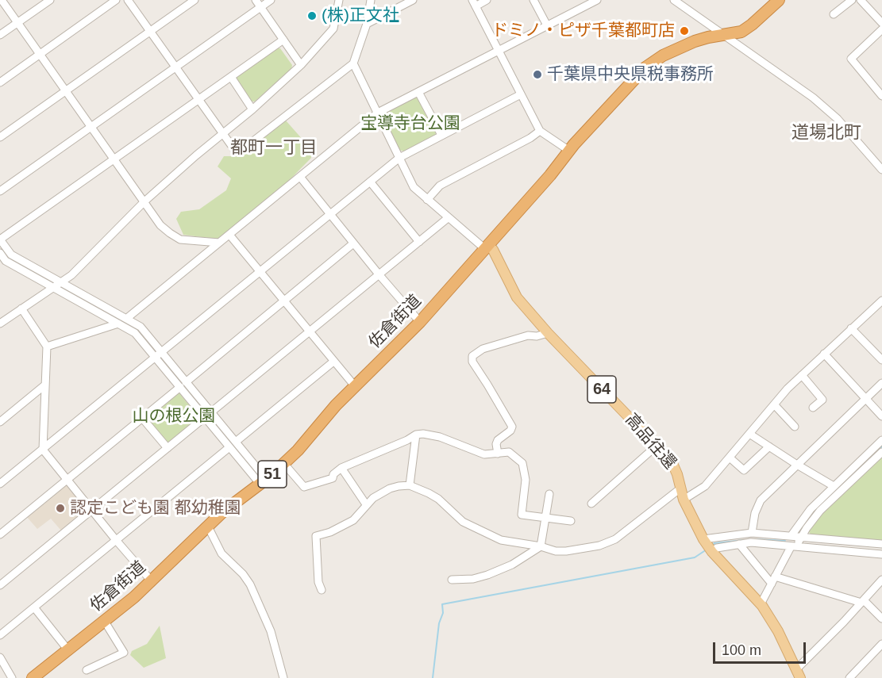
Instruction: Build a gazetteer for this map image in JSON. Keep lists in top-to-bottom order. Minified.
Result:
{"streets":{"highway":["佐倉街道","51"],"main road":["64","高品往還"]},"crossings":[["佐倉街道","高品往還"],["64","高品往還"]],"districts":["道場北町","都町一丁目"],"parks":["宝導寺台公園","山の根公園"],"places":["(株)正文社","ドミノ・ピザ千葉都町店","千葉県中央県税事務所","認定こども園 都幼稚園"],"scale_bar":"100 m"}
